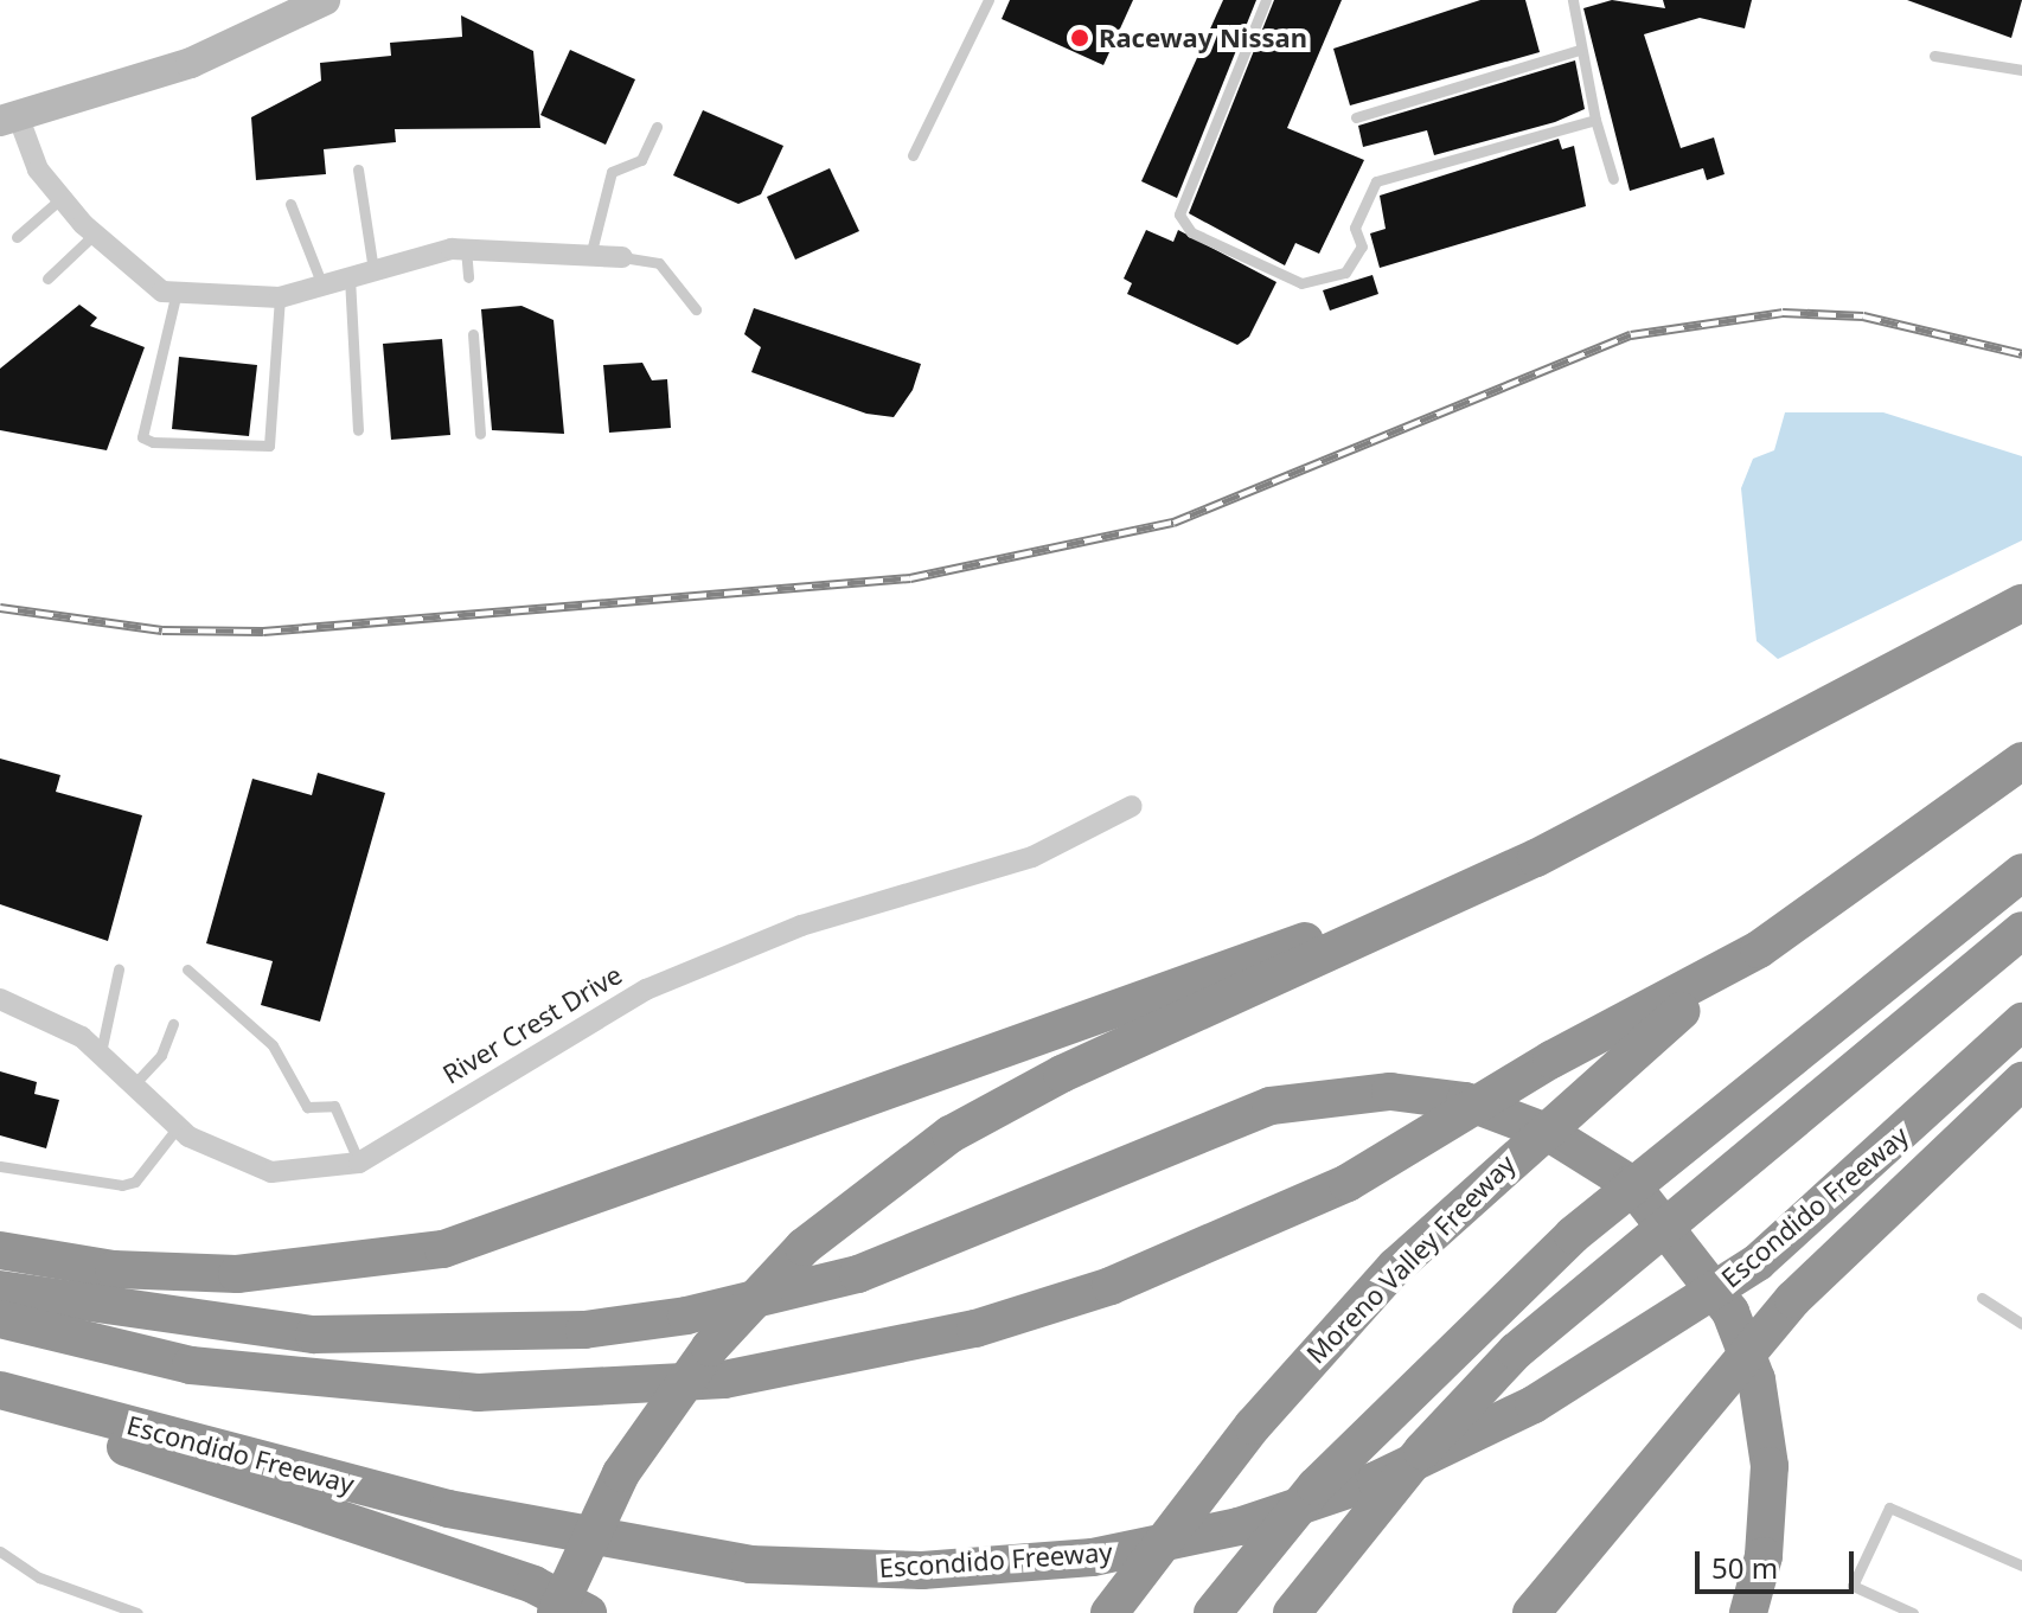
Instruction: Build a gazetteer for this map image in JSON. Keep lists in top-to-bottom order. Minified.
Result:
{"streets":{"highway":["Escondido Freeway","Moreno Valley Freeway"],"street":["River Crest Drive"]},"places":["Raceway Nissan"],"scale_bar":"50 m"}
